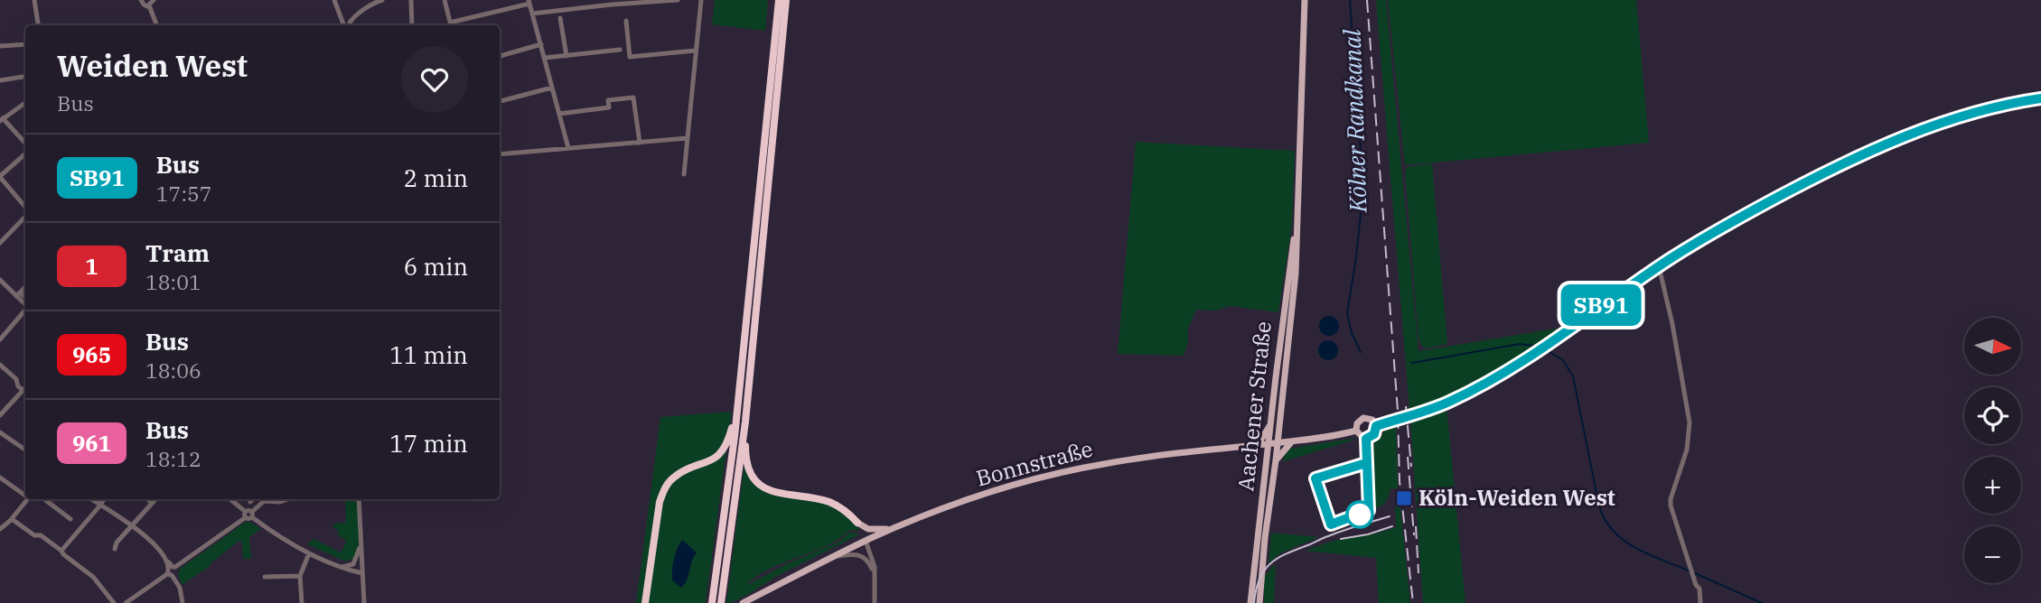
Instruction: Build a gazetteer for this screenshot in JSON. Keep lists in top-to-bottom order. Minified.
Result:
{"streets":{"main road":["Aachener Straße","Bonnstraße"]},"crossings":[["Aachener Straße","Bonnstraße"]],"water":["Kölner Randkanal"],"places":{"transit":["Köln-Weiden West"]},"lines":["bus line SB91"],"north":"right","page":{"on_map":"SB91","heading":["Weiden West","Bus"],"list":[{"mark":"SB91","name":"Bus","note":"17:57","value":"2 min"},{"mark":"1","name":"Tram","note":"18:01","value":"6 min"},{"mark":"965","name":"Bus","note":"18:06","value":"11 min"},{"mark":"961","name":"Bus","note":"18:12","value":"17 min"}],"map_buttons":["+","−"]}}
